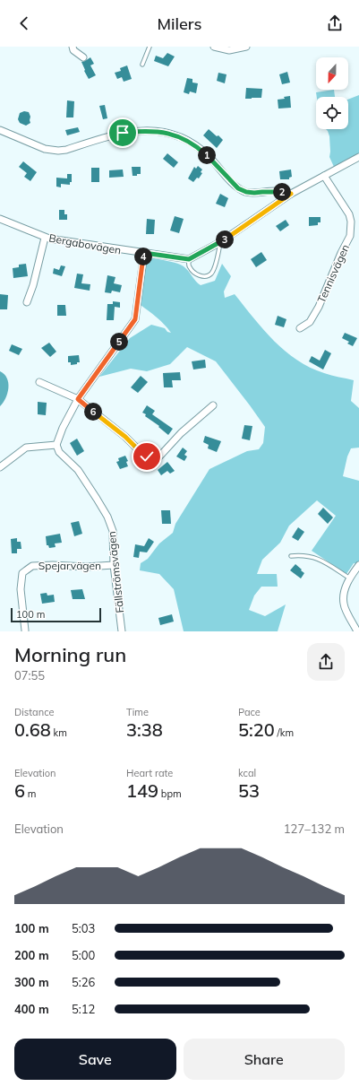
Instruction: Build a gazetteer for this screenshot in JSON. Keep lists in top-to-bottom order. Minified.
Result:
{"streets":{"street":["Bergabovägen","Tennisvägen","Spejarvägen","Fällströmsvägen"]},"crossings":[["Spejarvägen","Fällströmsvägen"]],"scale_bar":"100 m","north":"bottom","page":{"header":"Milers","pins":["1","2","3","4","5","6"],"scale":"100 m","heading":["Morning run","07:55"],"stats":[["Distance","0.68 km"],["Time","3:38"],["Pace","5:20 /km"],["Elevation","6 m"],["Heart rate","149 bpm"],["kcal","53"]],"chart":["Elevation","127–132 m"],"list":[{"name":"100 m","note":"5:03"},{"name":"200 m","note":"5:00"},{"name":"300 m","note":"5:26"},{"name":"400 m","note":"5:12"}],"buttons":["Save","Share"]}}
